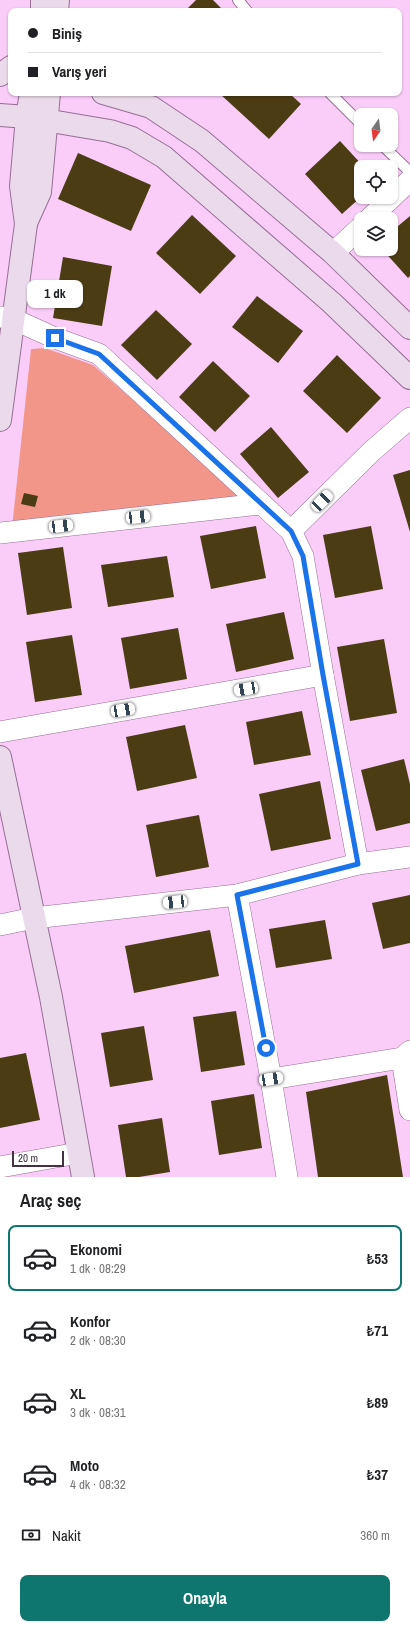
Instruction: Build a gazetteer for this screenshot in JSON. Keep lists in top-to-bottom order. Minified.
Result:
{"scale_bar":"20 m","north":"bottom","page":{"banner":["Biniş","Varış yeri"],"bubble":"1 dk","scale":"20 m","heading":"Araç seç","list":[{"name":"Ekonomi","note":"1 dk · 08:29","value":"₺53"},{"name":"Konfor","note":"2 dk · 08:30","value":"₺71"},{"name":"XL","note":"3 dk · 08:31","value":"₺89"},{"name":"Moto","note":"4 dk · 08:32","value":"₺37"}],"pay":["Nakit","360 m"],"buttons":"Onayla"}}
